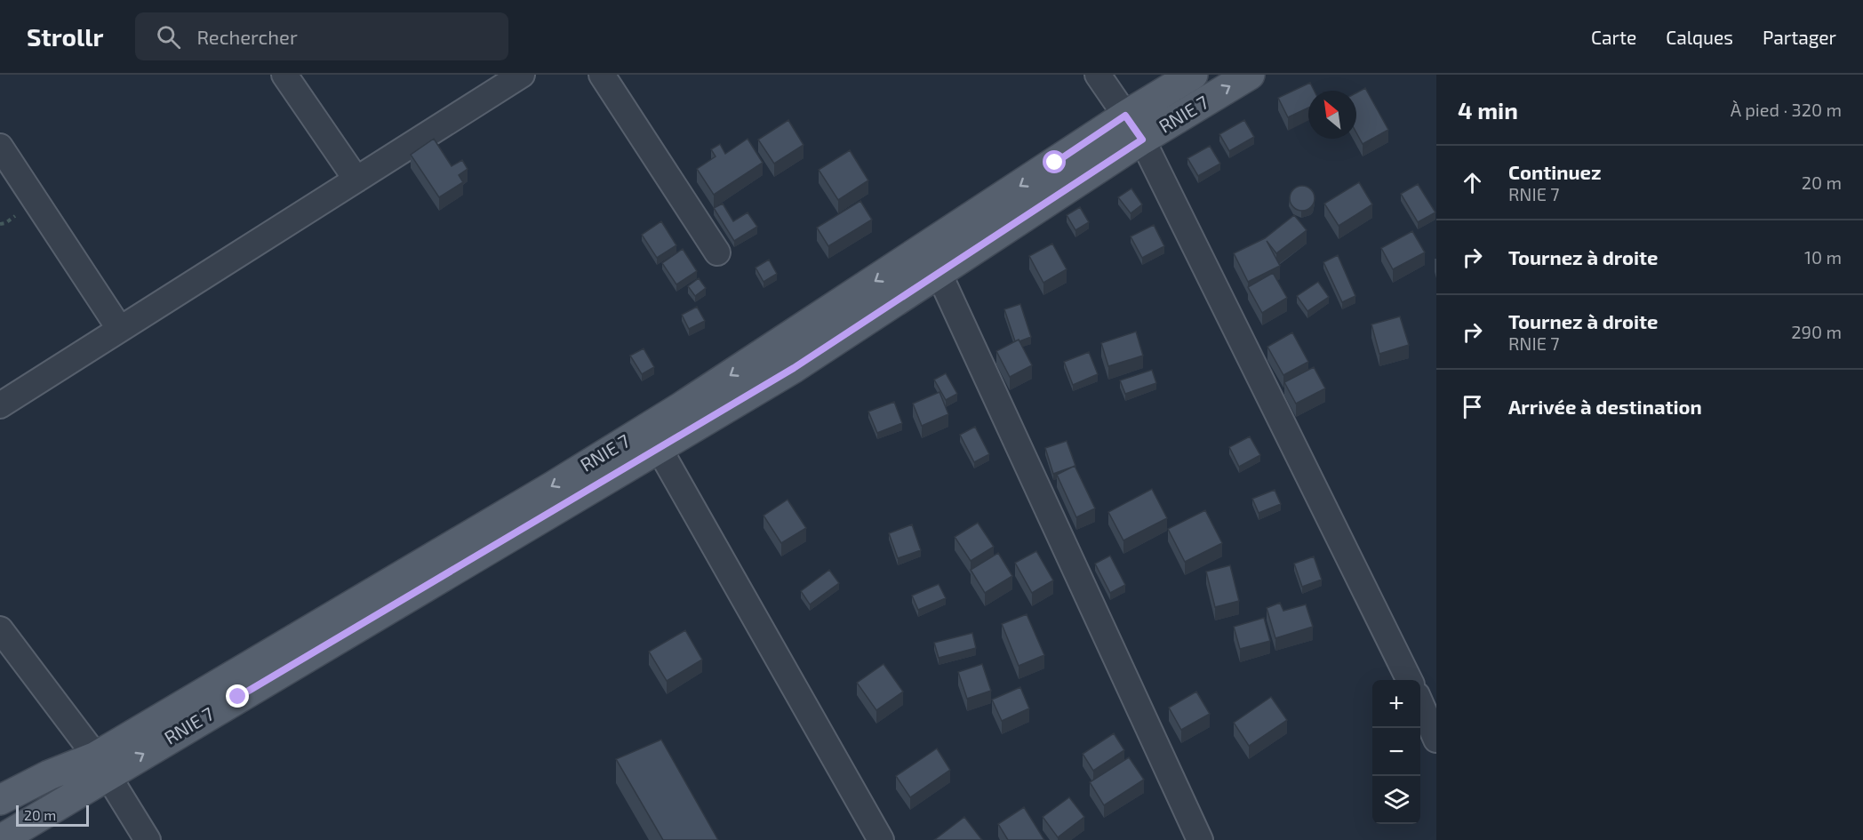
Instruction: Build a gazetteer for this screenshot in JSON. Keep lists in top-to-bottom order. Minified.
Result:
{"streets":{"main road":["RNIE 7"]},"scale_bar":"20 m","north":"top left","page":{"header":"Strollr","search":"Rechercher","nav":["Carte","Calques","Partager"],"heading":["4 min","À pied · 320 m"],"list":[["Continuez","RNIE 7","20 m"],["Tournez à droite","10 m"],["Tournez à droite","RNIE 7","290 m"],"Arrivée à destination"],"map_buttons":["+","−"],"scale":"20 m"}}
